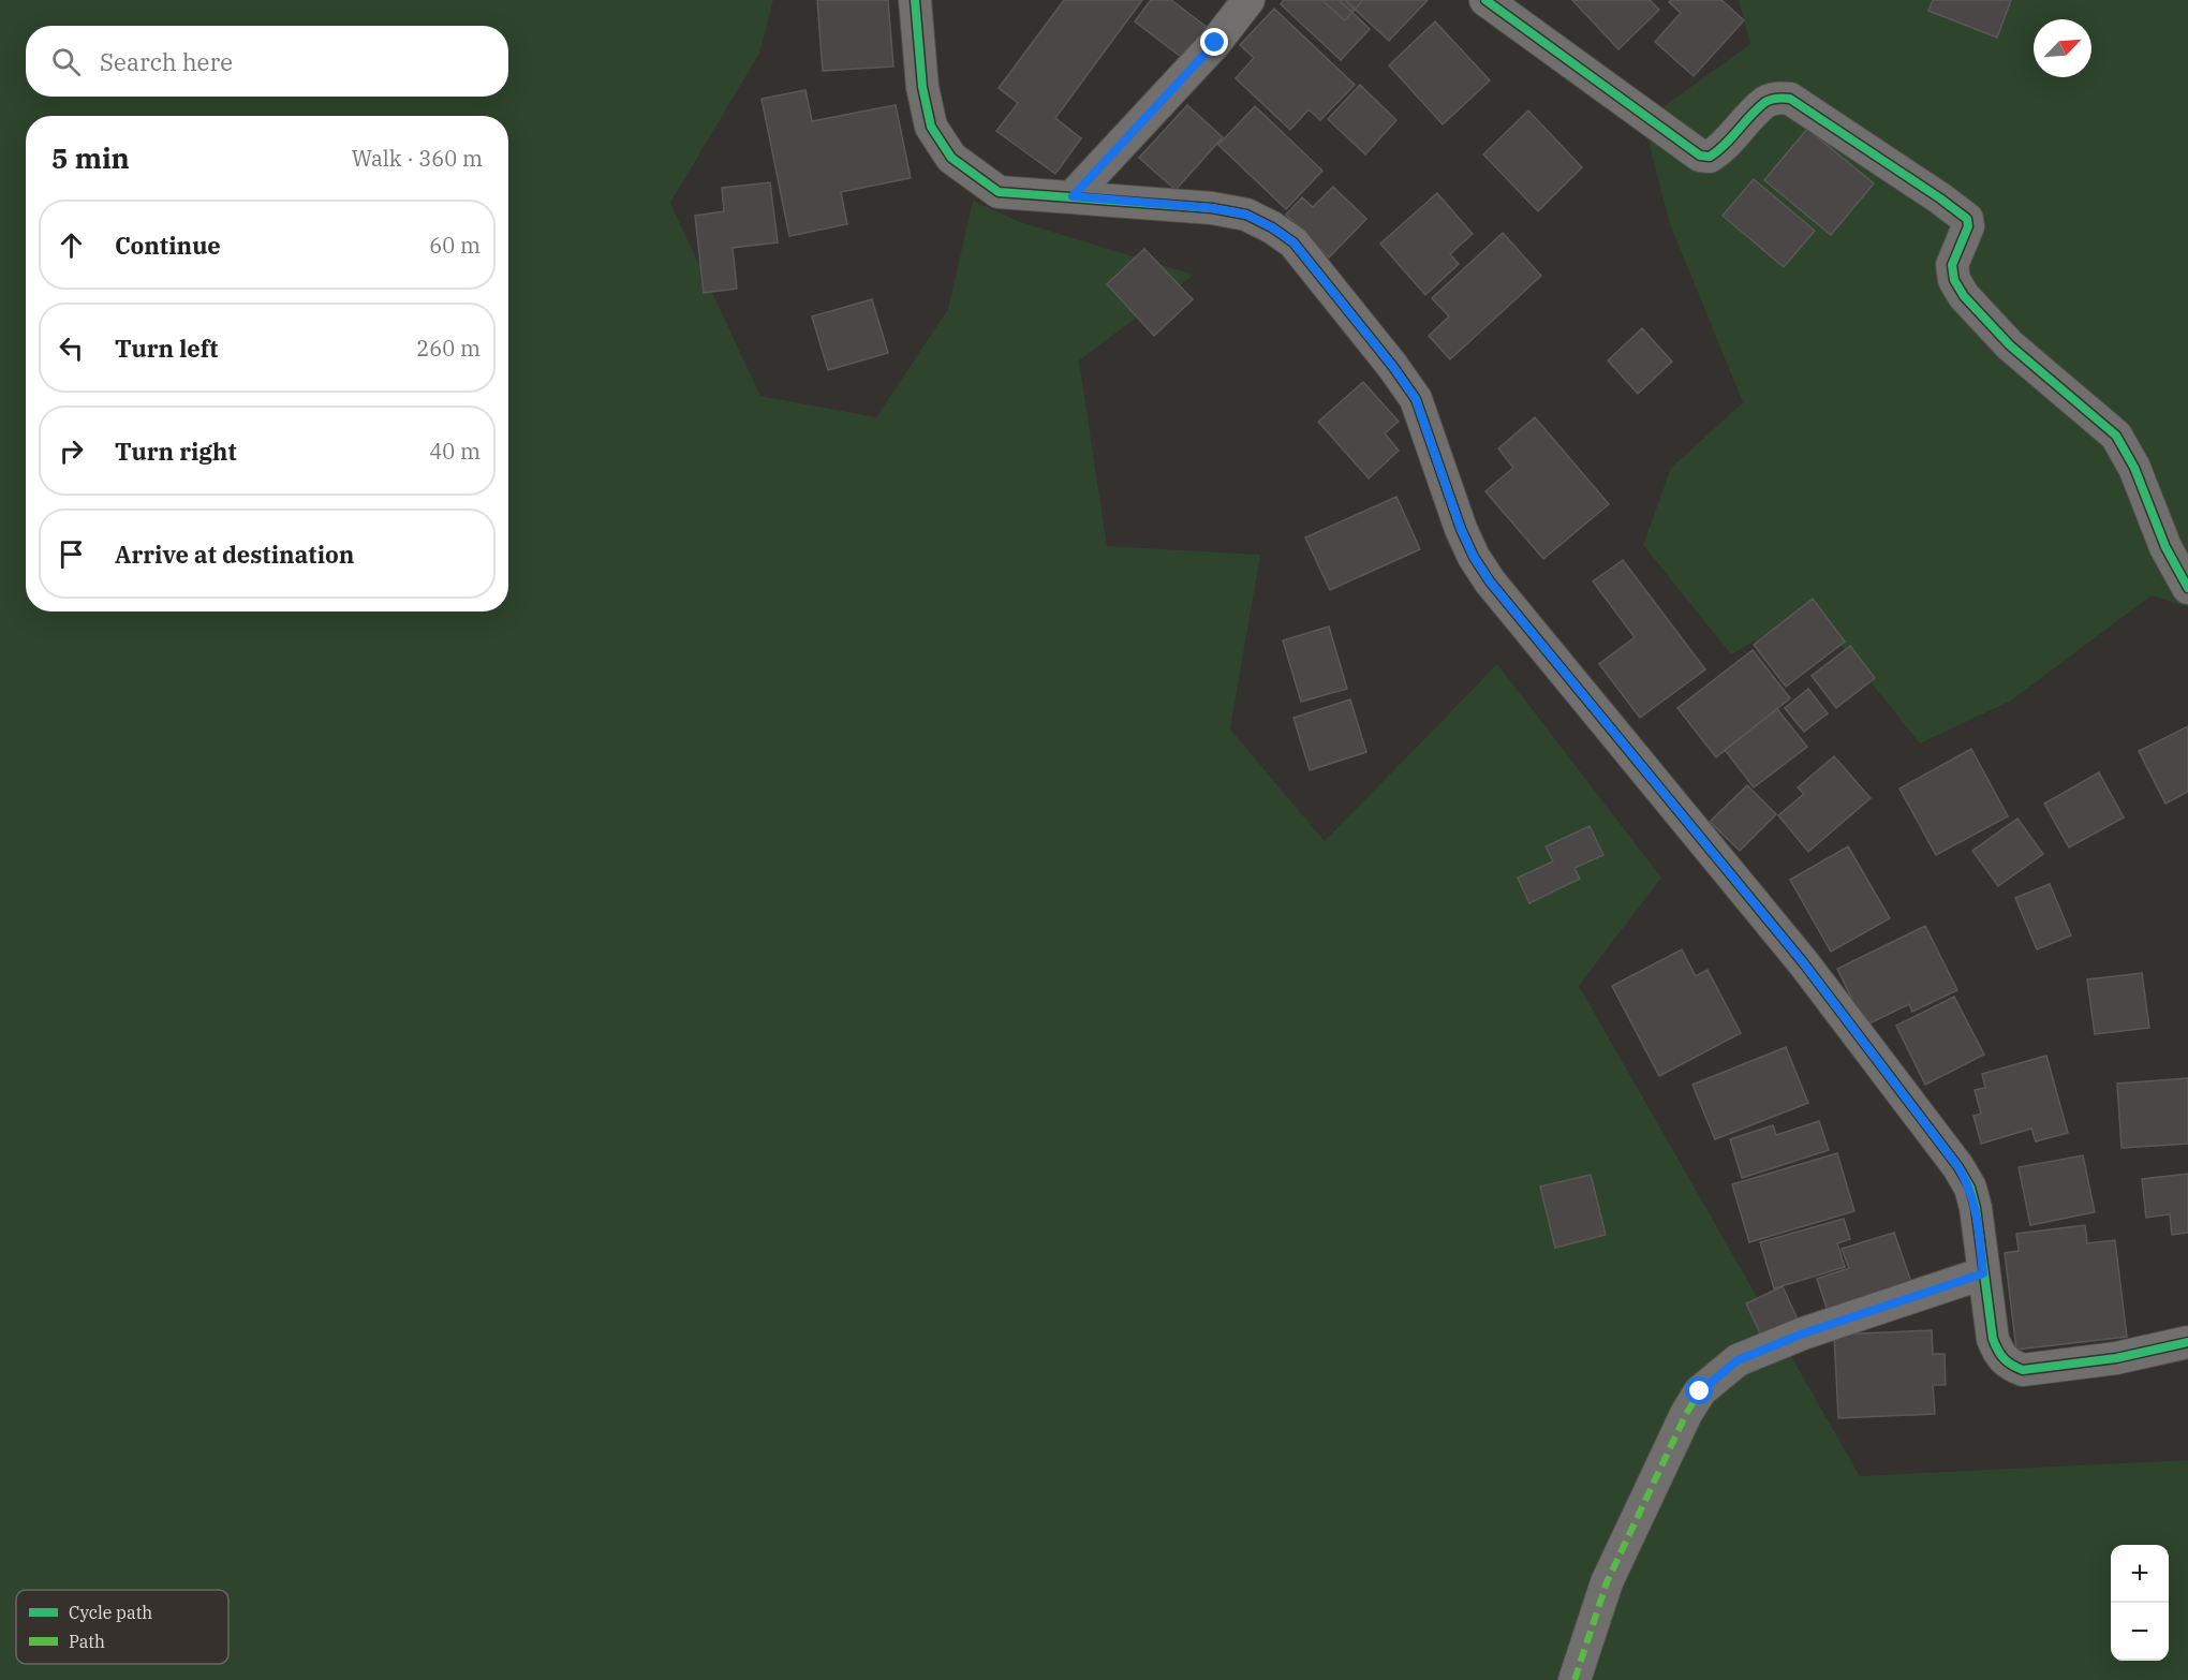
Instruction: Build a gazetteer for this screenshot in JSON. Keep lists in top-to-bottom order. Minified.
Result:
{"legend":["Cycle path","Path"],"north":"top right","page":{"search":"Search here","heading":["5 min","Walk · 360 m"],"list":[["Continue","60 m"],["Turn left","260 m"],["Turn right","40 m"],"Arrive at destination"],"map_buttons":["+","−"]}}
